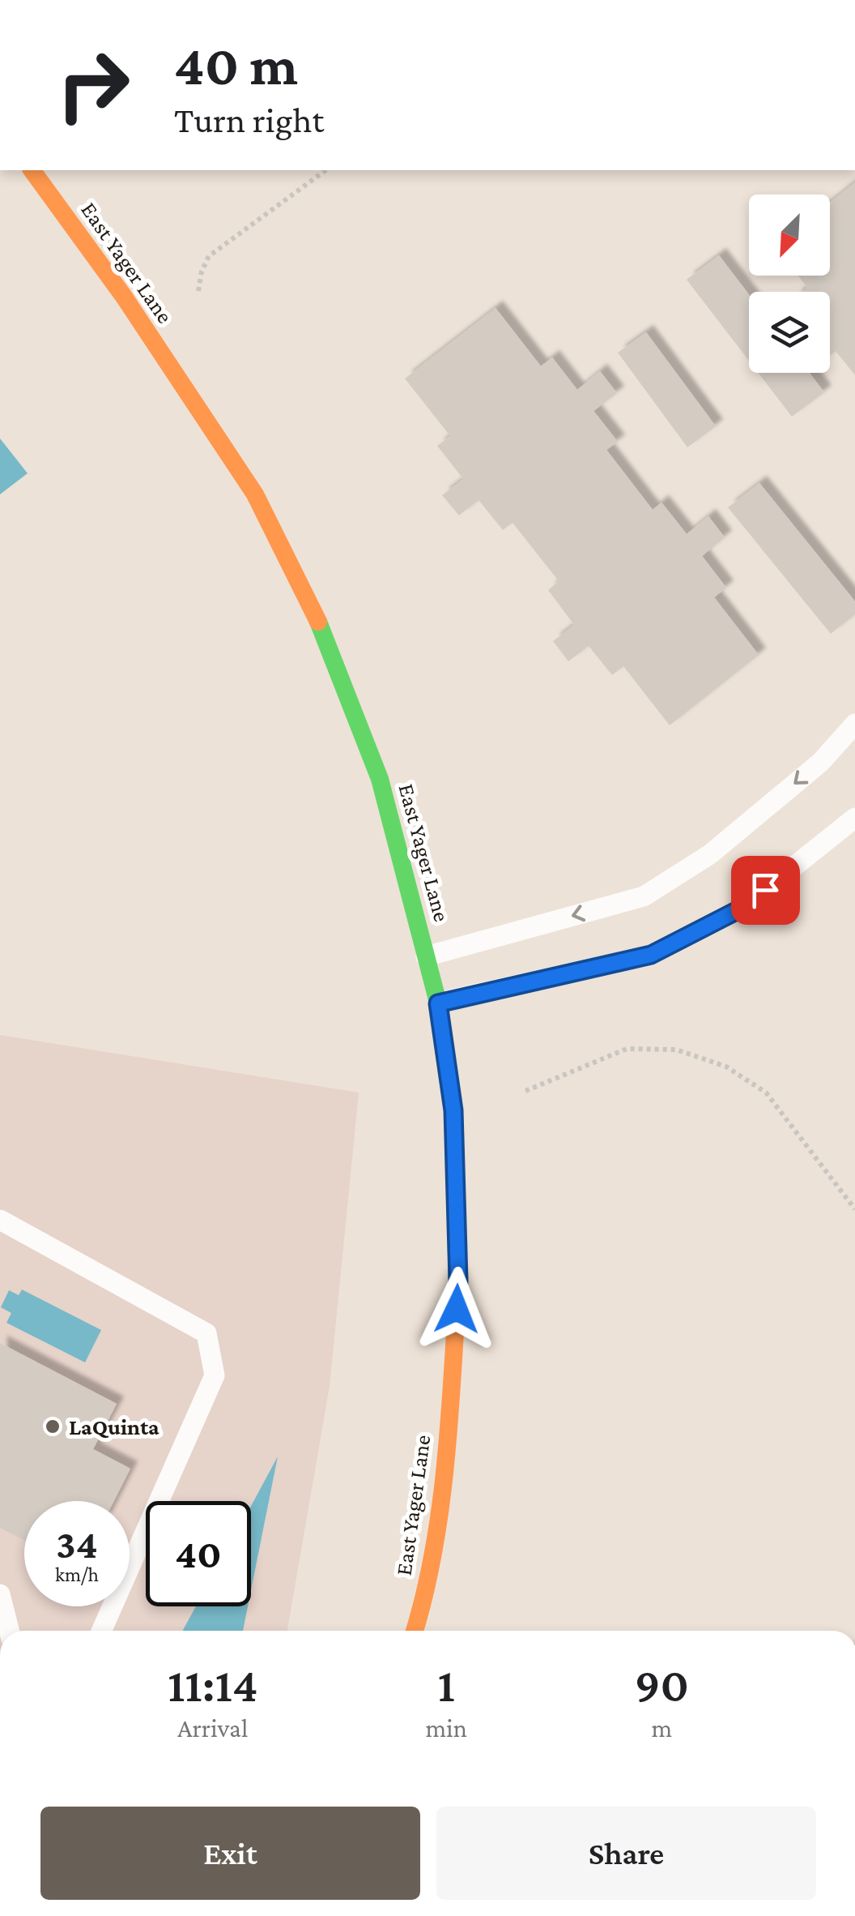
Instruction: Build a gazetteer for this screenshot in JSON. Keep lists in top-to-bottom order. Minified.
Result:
{"streets":{"street":["East Yager Lane"]},"places":["LaQuinta"],"north":"bottom left","page":{"turn":["40 m","Turn right"],"speed":"34 km/h","limit":"40","eta":["11:14","Arrival","1","min","90","m"],"buttons":["Exit","Share"]}}
